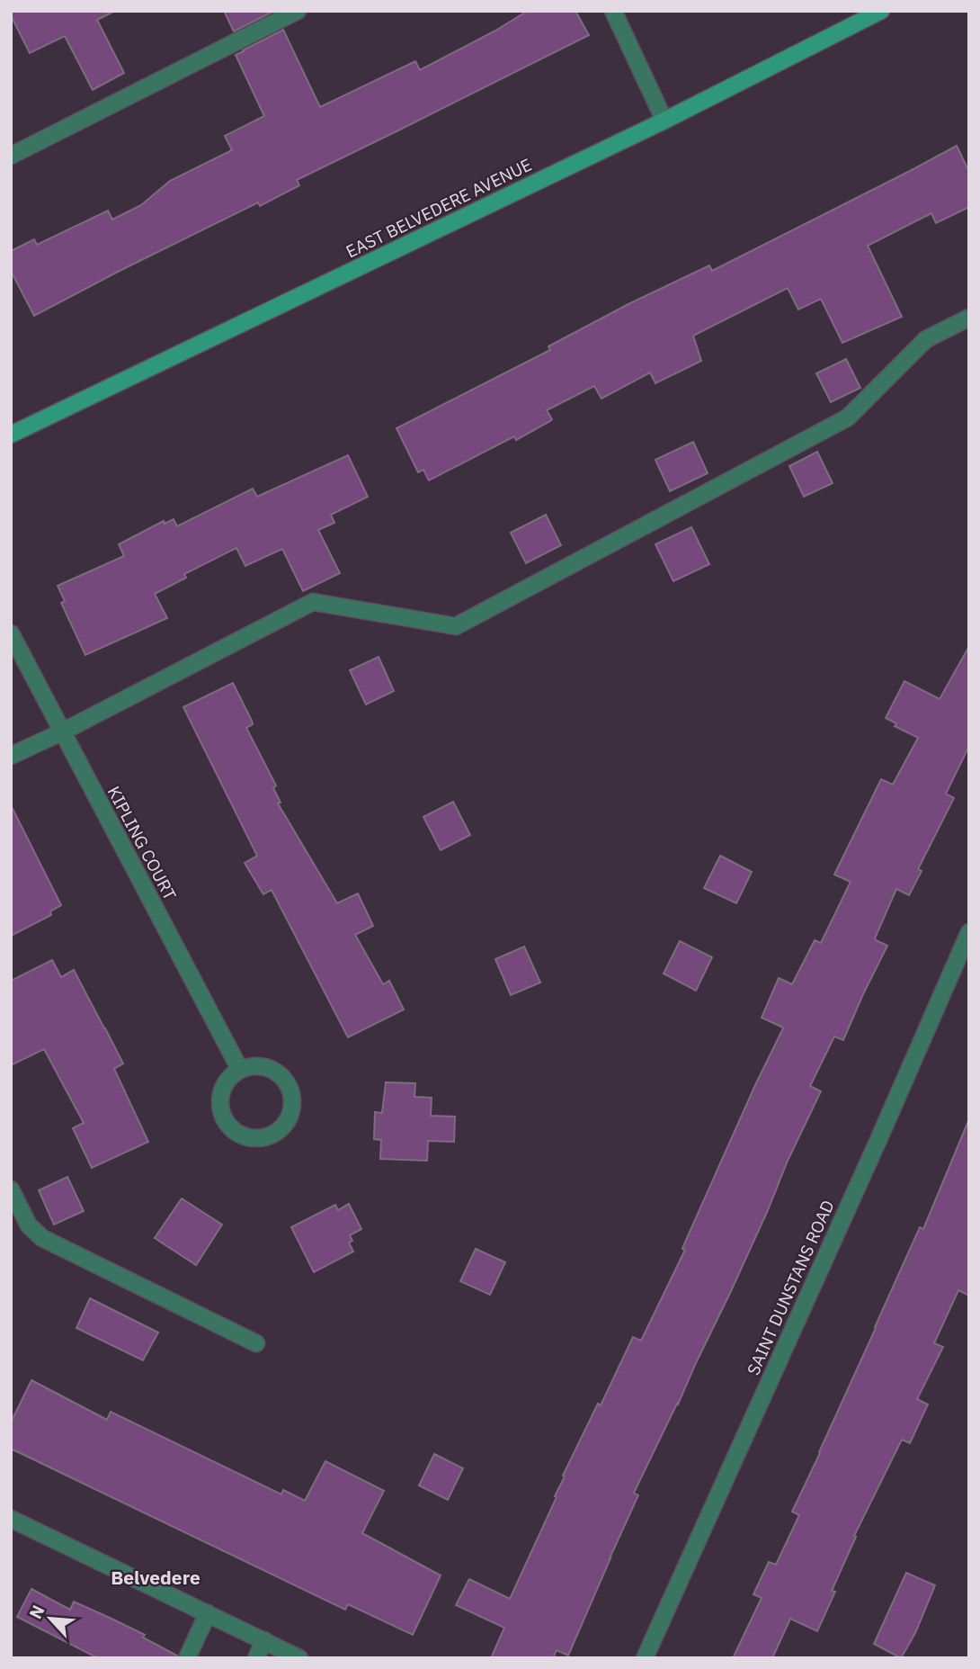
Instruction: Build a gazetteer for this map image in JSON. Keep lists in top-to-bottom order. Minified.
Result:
{"streets":{"main road":["EAST BELVEDERE AVENUE"],"street":["KIPLING COURT","SAINT DUNSTANS ROAD"]},"districts":["Belvedere"],"north":"top left"}
